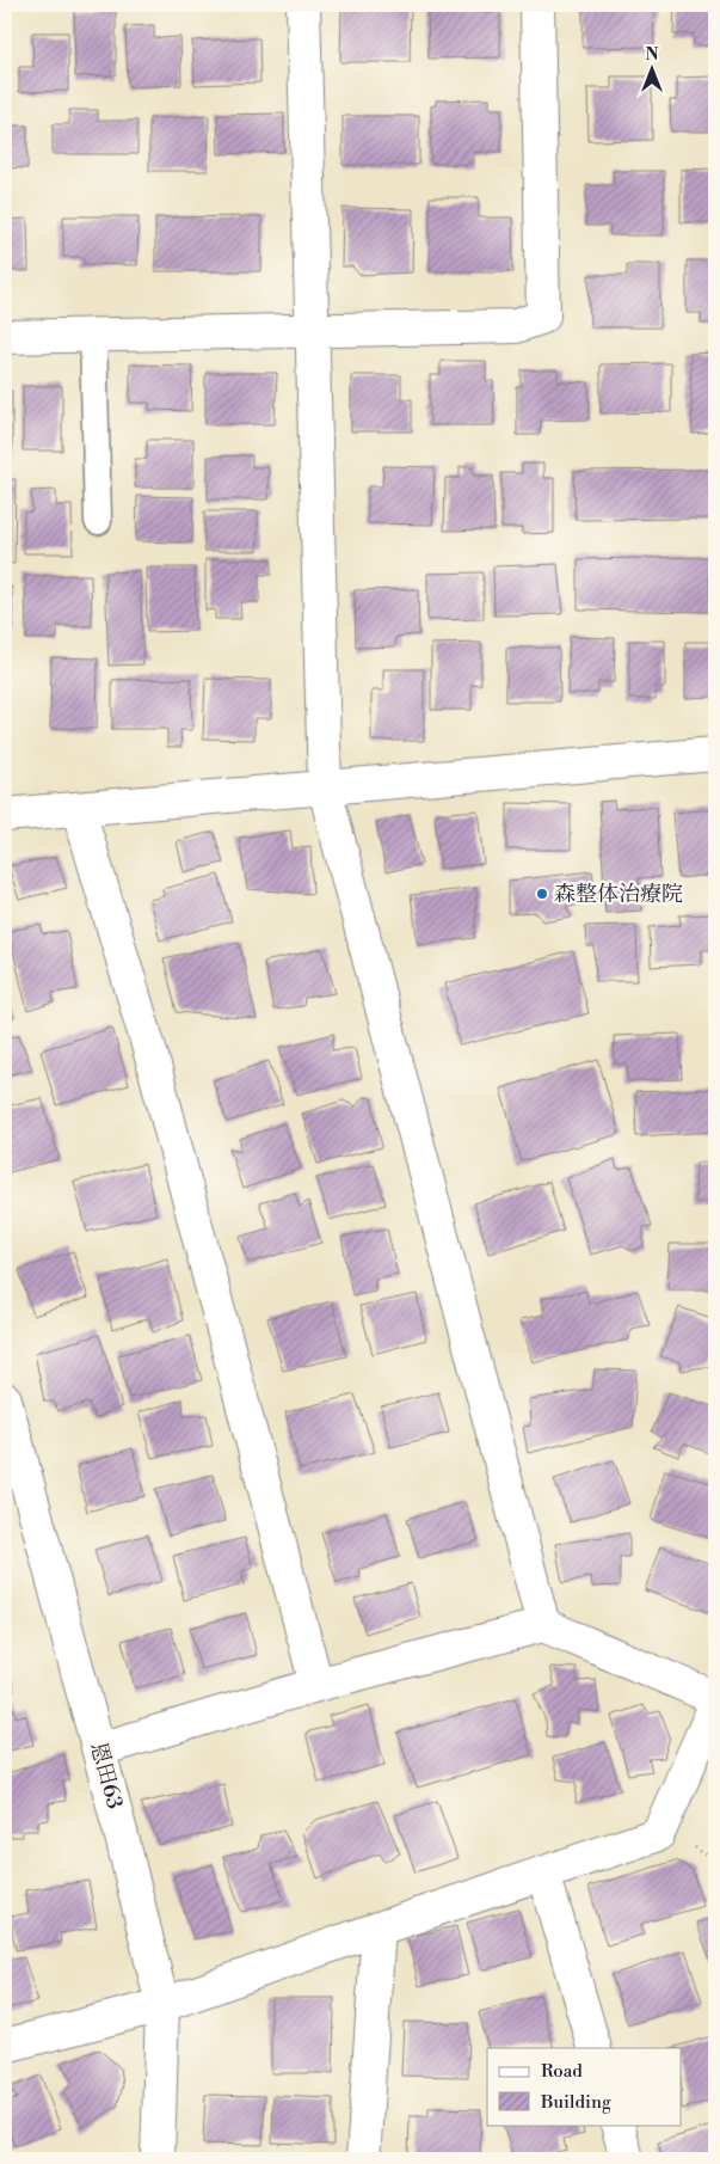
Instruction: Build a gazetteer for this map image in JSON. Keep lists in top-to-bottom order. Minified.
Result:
{"streets":{"street":["恩田63"]},"places":["森整体治療院"],"legend":["Road","Building"],"north":"top"}
